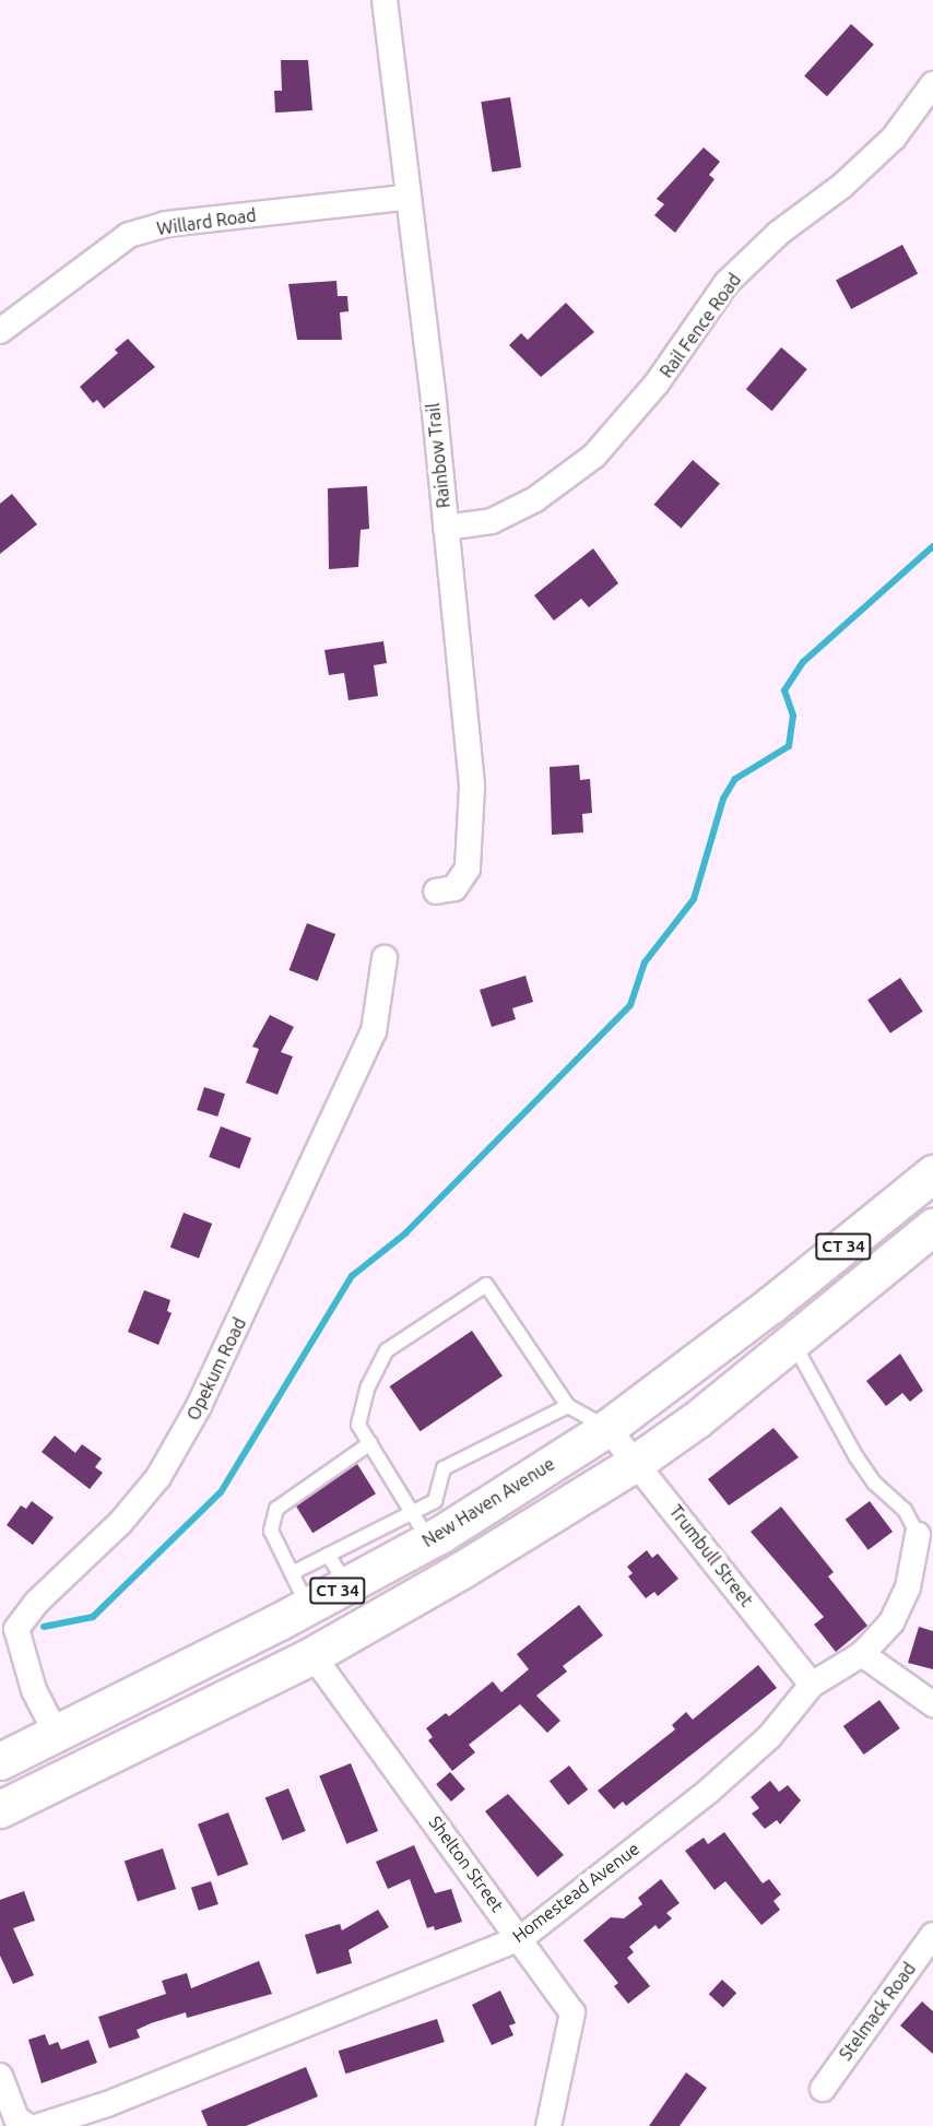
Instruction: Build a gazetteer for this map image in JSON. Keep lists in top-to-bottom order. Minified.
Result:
{"streets":{"highway":["CT 34","New Haven Avenue"],"street":["Willard Road","Rail Fence Road","Rainbow Trail","Opekum Road","Trumbull Street","Shelton Street","Homestead Avenue","Stelmack Road"]},"crossings":[["Willard Road","Rainbow Trail"],["Rail Fence Road","Rainbow Trail"],["CT 34","Trumbull Street"],["CT 34","Shelton Street"],["Opekum Road","New Haven Avenue"],["New Haven Avenue","Trumbull Street"],["Trumbull Street","Homestead Avenue"],["Shelton Street","Homestead Avenue"]]}
